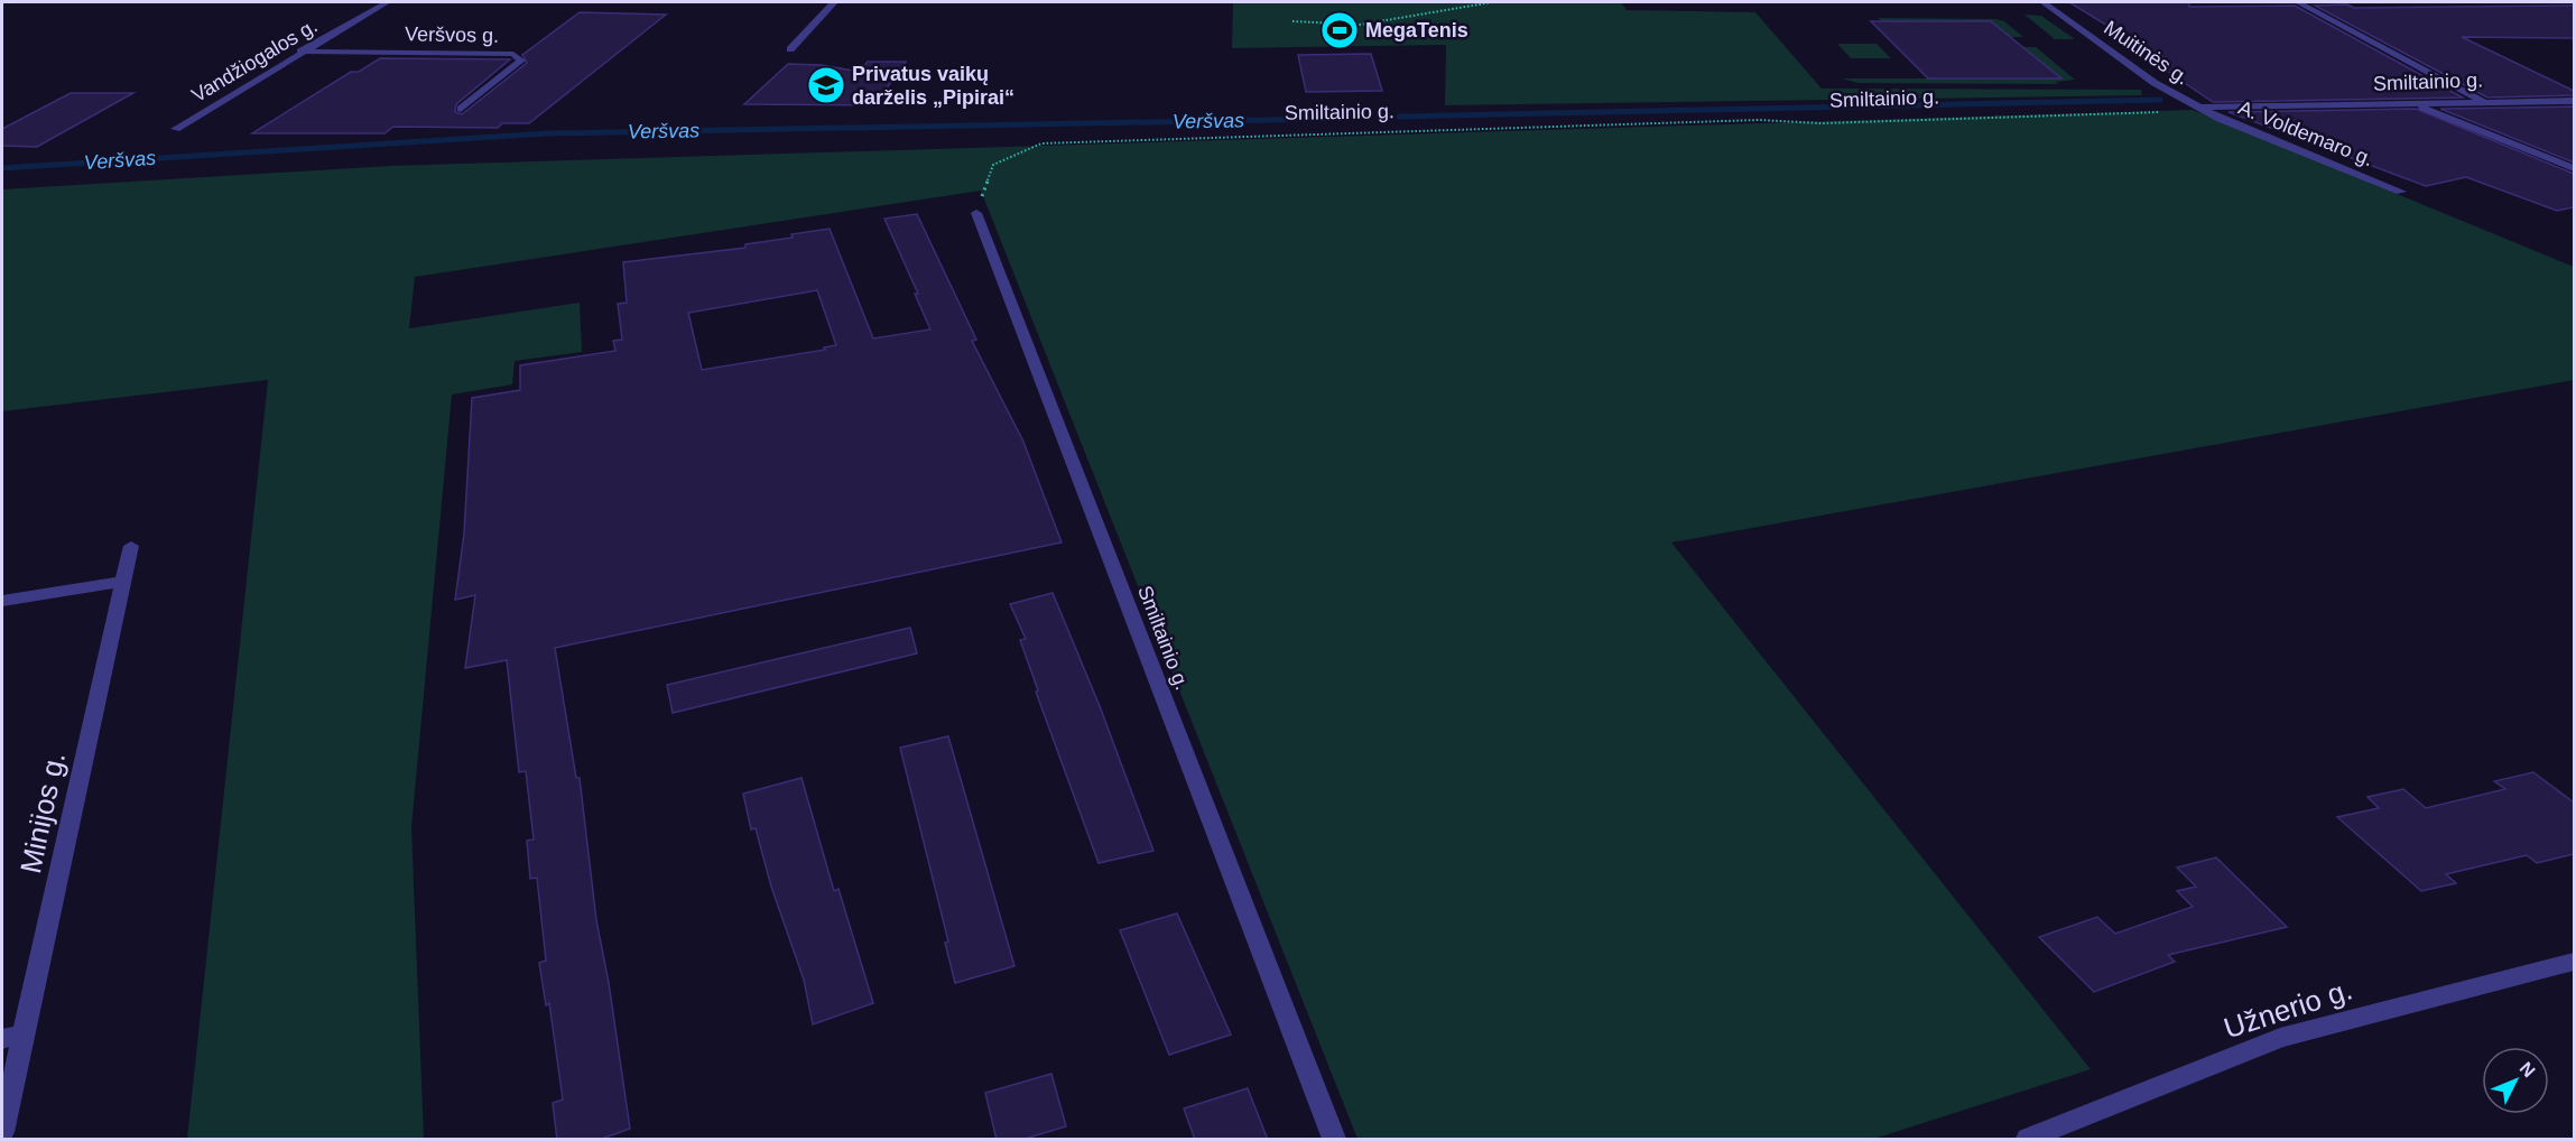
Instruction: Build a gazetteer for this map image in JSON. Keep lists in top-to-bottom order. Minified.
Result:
{"streets":{"street":["Veršvos g.","Muitinės g.","Vandžiogalos g.","Smiltainio g.","A. Voldemaro g.","Minijos g.","Užnerio g."]},"crossings":[["Veršvos g.","Vandžiogalos g."],["Muitinės g.","Smiltainio g."],["Muitinės g.","A. Voldemaro g."],["Smiltainio g.","A. Voldemaro g."]],"water":["Veršvas"],"places":{"sports":["MegaTenis"],"school or university":["Privatus vaikų darželis „Pipirai“"]},"north":"top right"}
